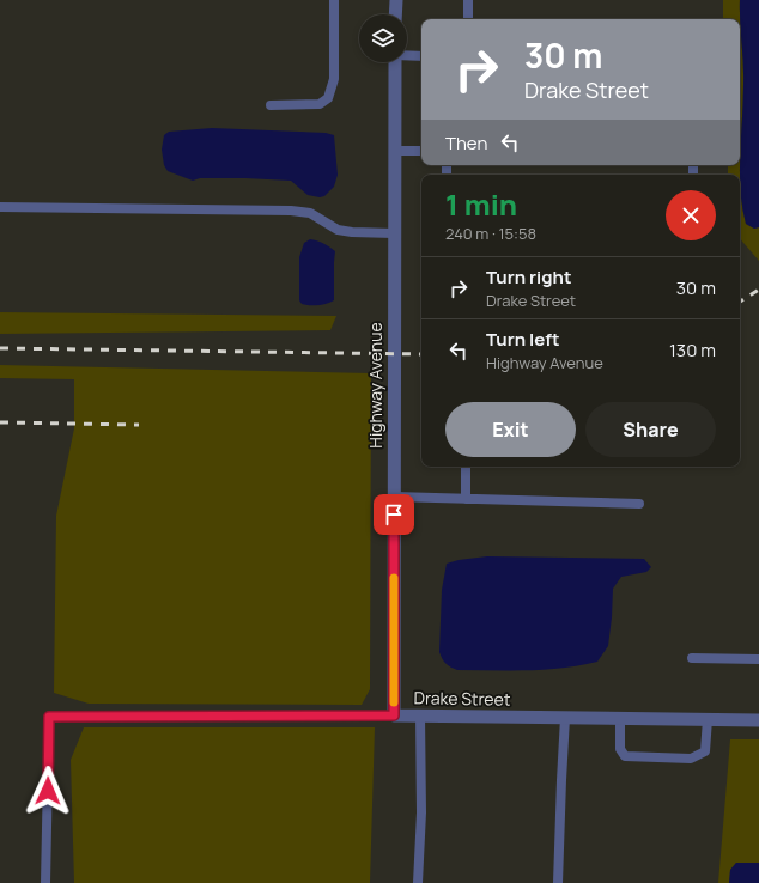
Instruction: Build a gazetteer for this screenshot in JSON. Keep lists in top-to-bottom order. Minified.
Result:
{"streets":{"street":["Highway Avenue","Drake Street"]},"crossings":[["Highway Avenue","Drake Street"]],"page":{"turn":["30 m","Drake Street"],"then":"Then","heading":["1 min","240 m · 15:58"],"list":[{"name":"Turn right","note":"Drake Street","value":"30 m"},{"name":"Turn left","note":"Highway Avenue","value":"130 m"}],"buttons":["Exit","Share"]}}
